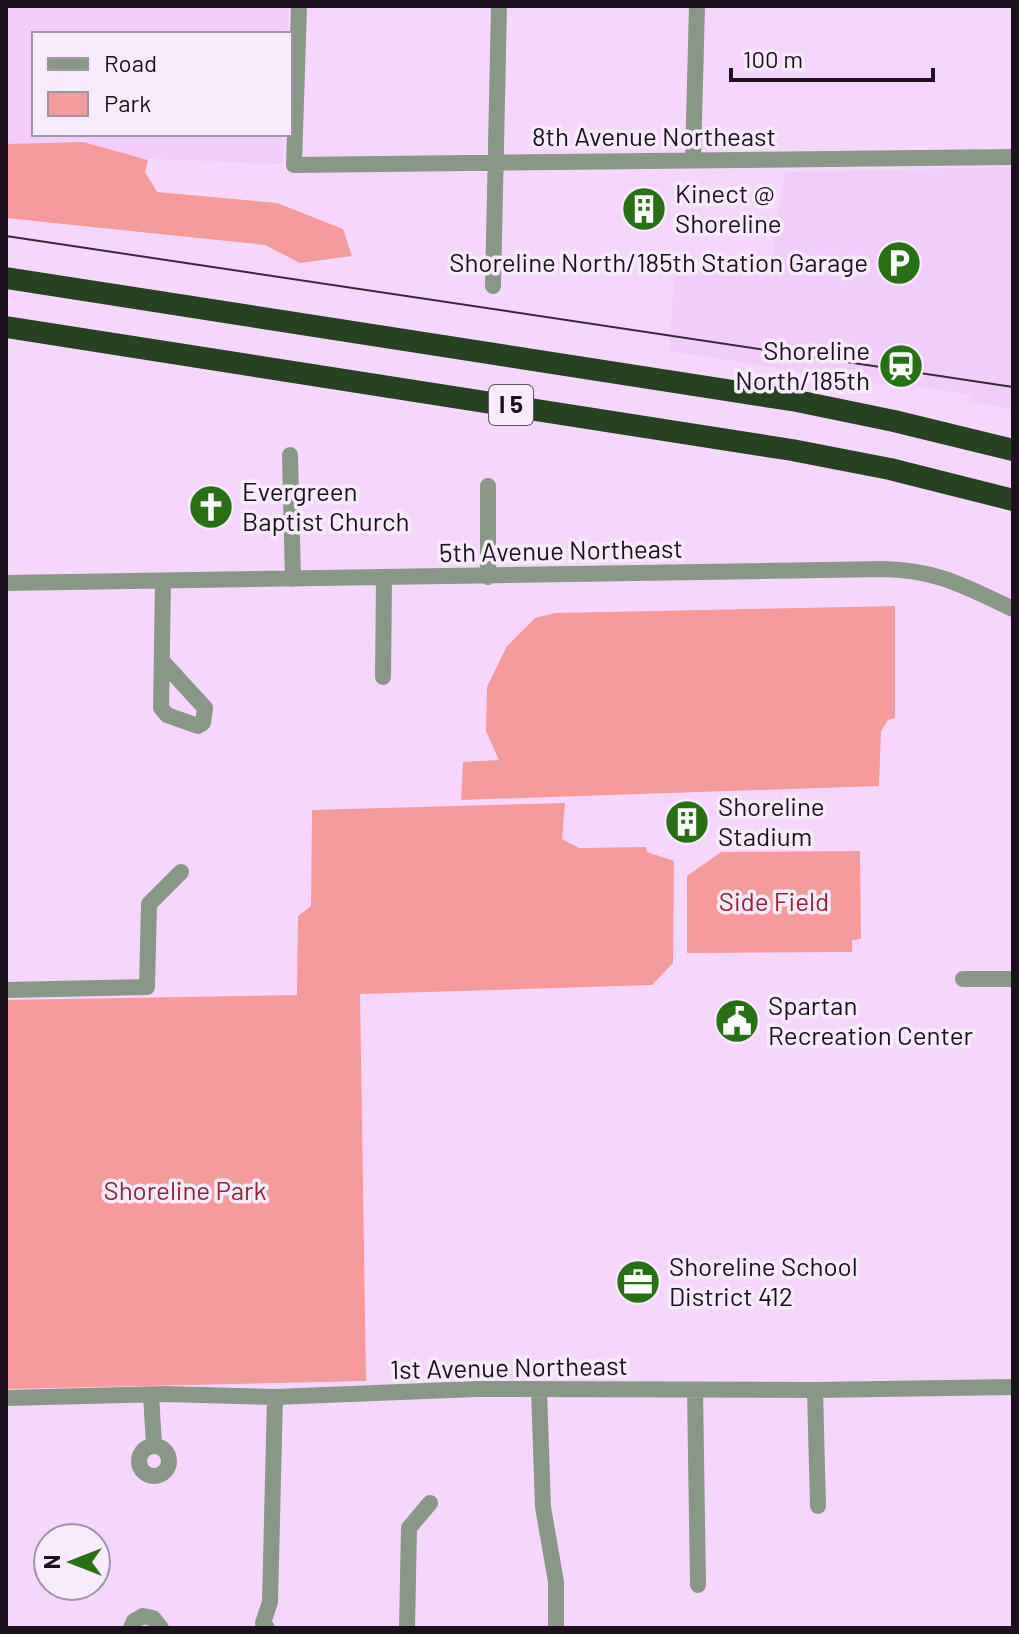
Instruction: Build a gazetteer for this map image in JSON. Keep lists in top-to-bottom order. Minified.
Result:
{"streets":{"highway":["I 5"],"street":["8th Avenue Northeast","5th Avenue Northeast","1st Avenue Northeast"]},"parks":["Side Field","Shoreline Park"],"places":{"building":["Kinect @ Shoreline","Shoreline Stadium"],"parking":["Shoreline North/185th Station Garage"],"station":["Shoreline North/185th"],"church":["Evergreen Baptist Church"],"public building":["Spartan Recreation Center"],"office":["Shoreline School District 412"]},"legend":["Road","Park"],"scale_bar":"100 m","north":"left"}
